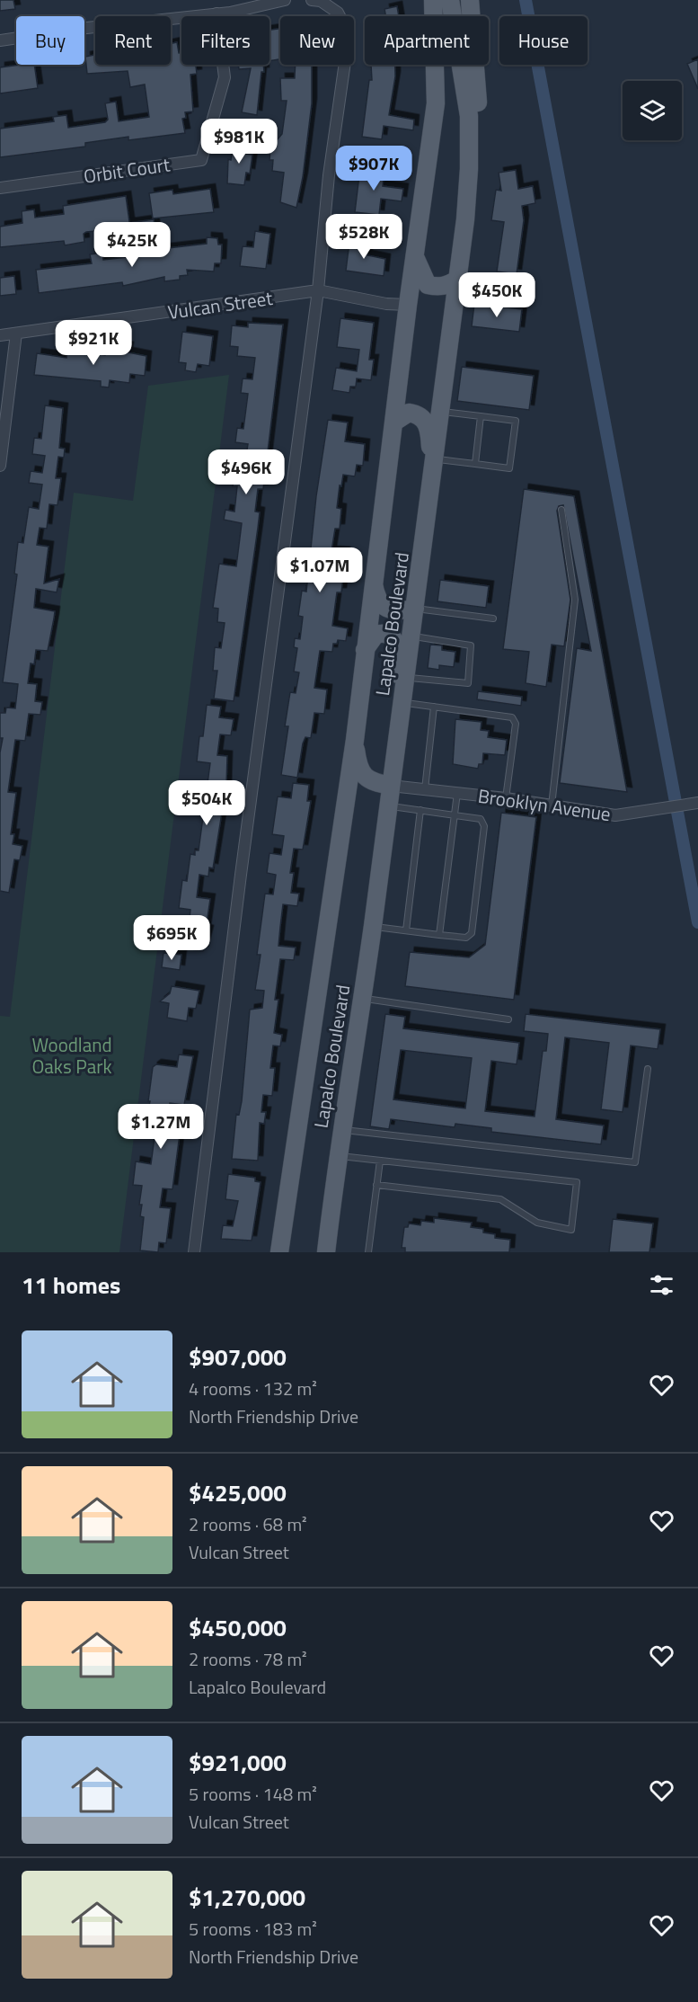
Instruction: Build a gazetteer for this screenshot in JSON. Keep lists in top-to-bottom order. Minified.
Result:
{"streets":{"main road":["Lapalco Boulevard"],"street":["Orbit Court","Vulcan Street","Brooklyn Avenue"]},"crossings":[["Vulcan Street","Lapalco Boulevard"],["Lapalco Boulevard","Brooklyn Avenue"]],"parks":["Woodland Oaks Park"],"page":{"chip":["Buy","Rent","Filters","New","Apartment","House"],"price":["$981K","$907K","$528K","$425K","$450K","$921K","$496K","$1.07M","$504K","$695K","$1.27M"],"heading":"11 homes","list":[{"name":"$907,000","note":"4 rooms · 132 m² · North Friendship Drive"},{"name":"$425,000","note":"2 rooms · 68 m² · Vulcan Street"},{"name":"$450,000","note":"2 rooms · 78 m² · Lapalco Boulevard"},{"name":"$921,000","note":"5 rooms · 148 m² · Vulcan Street"},{"name":"$1,270,000","note":"5 rooms · 183 m² · North Friendship Drive"}]}}
